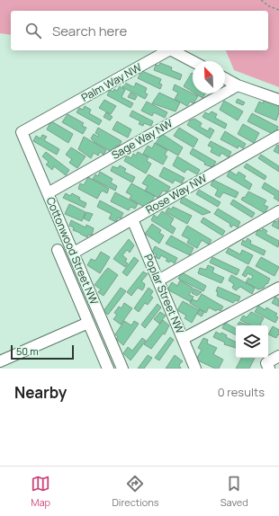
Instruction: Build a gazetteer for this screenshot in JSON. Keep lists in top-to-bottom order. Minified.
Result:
{"streets":{"street":["Palm Way NW","Sage Way NW","Rose Way NW","Cottonwood Street NW","Poplar Street NW"]},"crossings":[["Palm Way NW","Cottonwood Street NW"],["Sage Way NW","Cottonwood Street NW"],["Rose Way NW","Cottonwood Street NW"],["Rose Way NW","Poplar Street NW"]],"scale_bar":"50 m","north":"top left","page":{"search":"Search here","scale":"50 m","heading":["Nearby","0 results"],"nav":["Map","Directions","Saved"]}}
